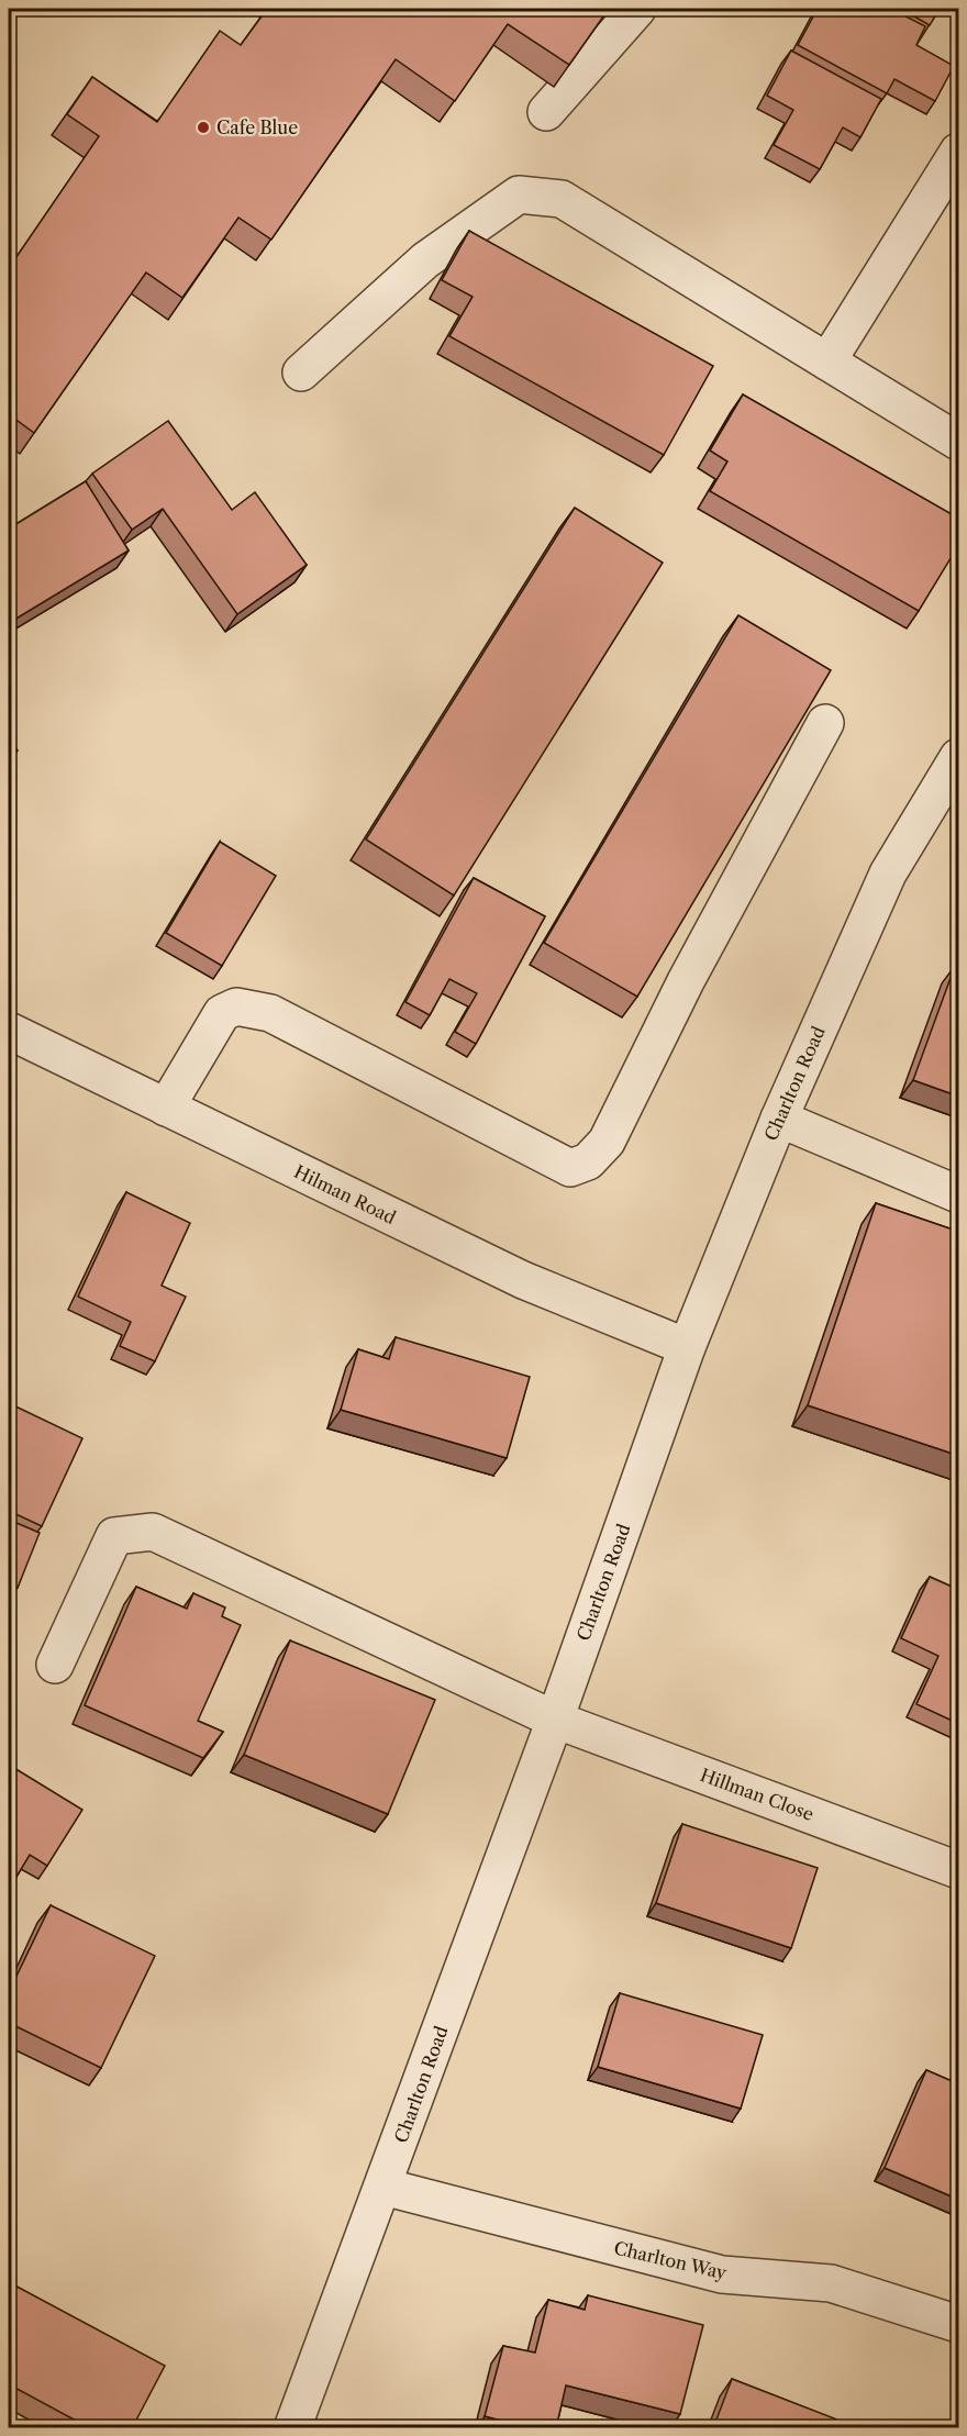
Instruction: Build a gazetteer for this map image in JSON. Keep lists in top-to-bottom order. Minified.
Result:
{"streets":{"street":["Charlton Road","Hilman Road","Hillman Close","Charlton Way"]},"crossings":[["Charlton Road","Hilman Road"],["Charlton Road","Hillman Close"],["Charlton Road","Charlton Way"]],"places":["Cafe Blue"]}
